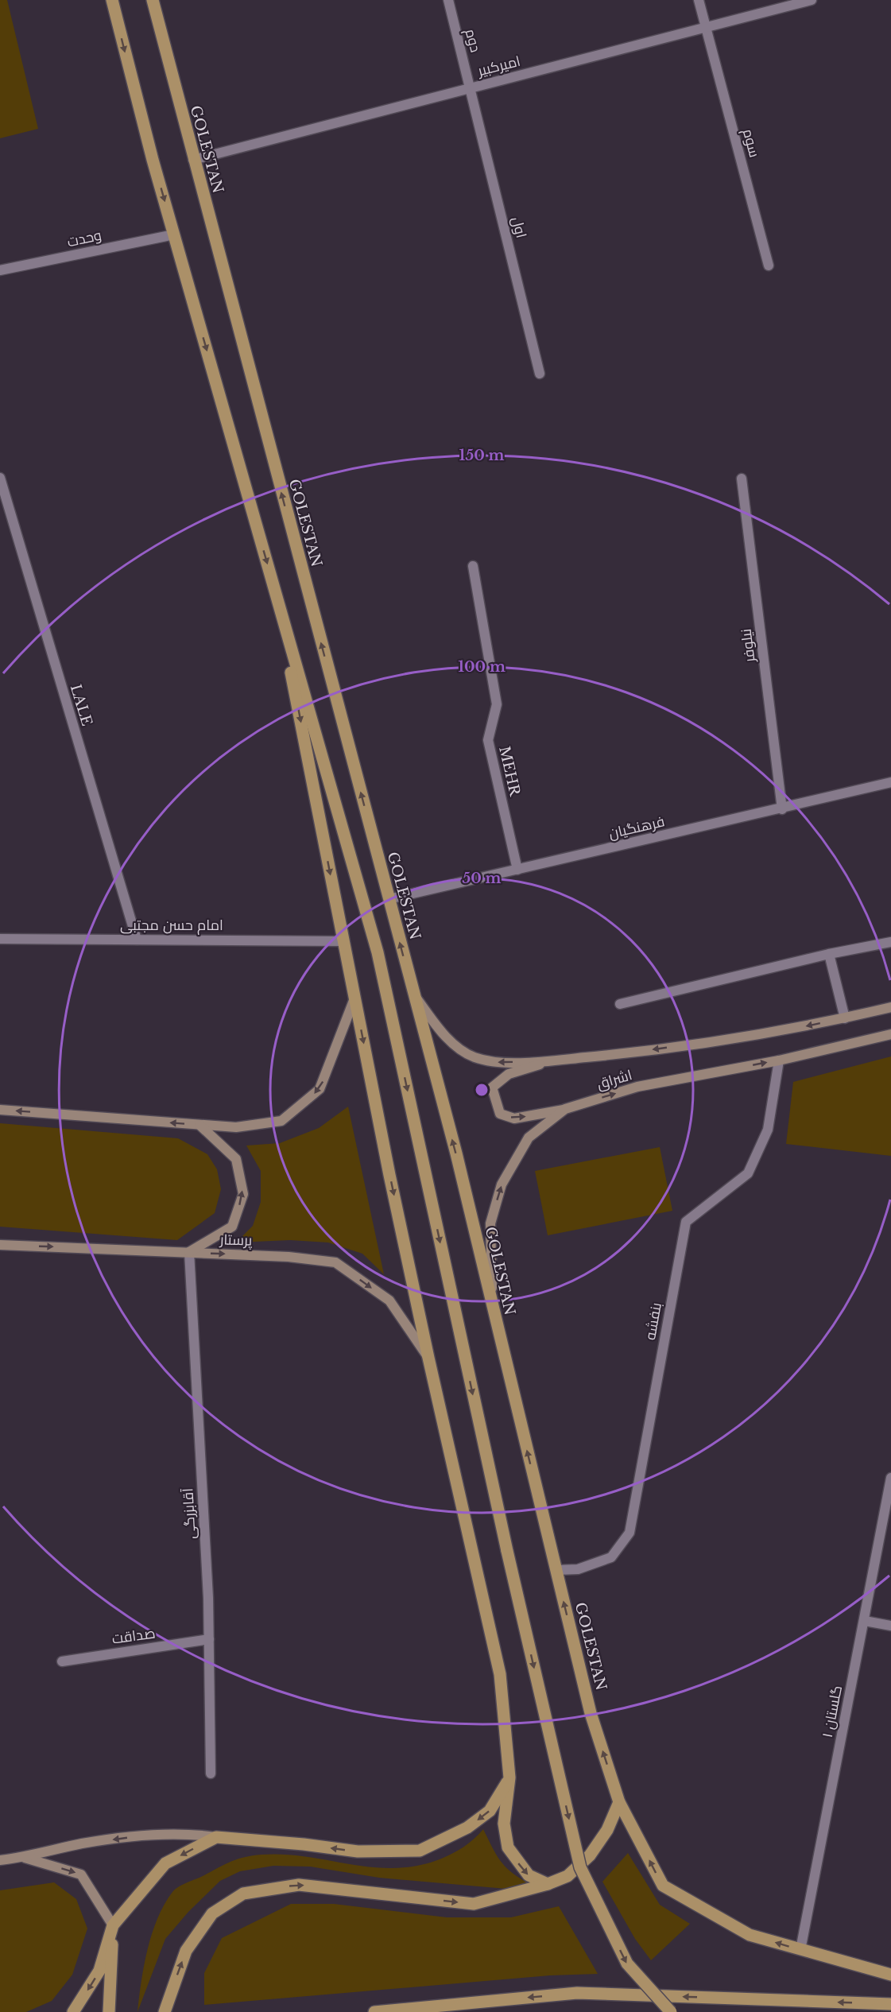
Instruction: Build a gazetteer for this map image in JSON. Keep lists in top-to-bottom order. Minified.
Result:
{"streets":{"main road":["GOLESTAN","اشراق","پرستار"],"street":["دوم","امیرکبیر","سوم","اول","وحدت","نیلوفر","LALE","MEHR","فرهنگیان","امام حسن مجتبی","بنفشه","آقابزرگی","صداقت","گلستان ۱"]},"crossings":[["دوم","امیرکبیر"],["دوم","اول"],["امیرکبیر","سوم"],["امیرکبیر","GOLESTAN"],["امیرکبیر","اول"],["GOLESTAN","فرهنگیان"],["GOLESTAN","اشراق"],["GOLESTAN","بنفشه"],["GOLESTAN","گلستان ۱"],["نیلوفر","فرهنگیان"],["LALE","امام حسن مجتبی"],["MEHR","فرهنگیان"],["اشراق","بنفشه"],["پرستار","آقابزرگی"],["آقابزرگی","صداقت"]],"one_way":["پرستار"],"rings":["150 m","100 m","50 m"]}
